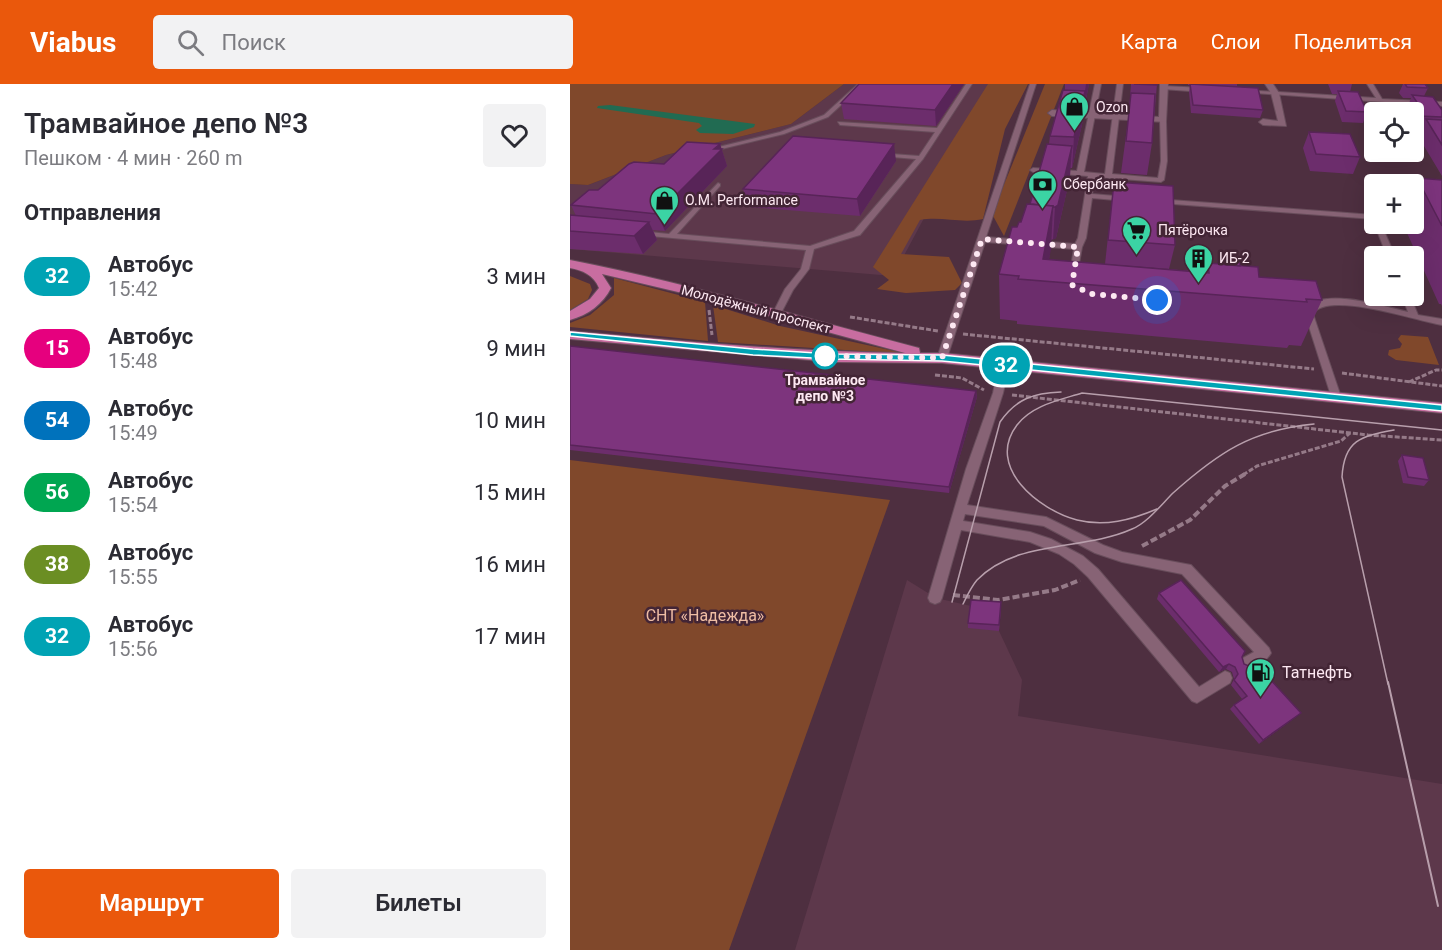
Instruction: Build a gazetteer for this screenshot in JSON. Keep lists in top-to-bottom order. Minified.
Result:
{"streets":{"main road":["Молодёжный проспект"]},"parks":["СНТ «Надежда»"],"places":{"shop":["Ozon","O.M. Performance"],"bank":["Сбербанк"],"supermarket":["Пятёрочка"],"building":["ИБ-2"],"other":["Трамвайное депо №3"],"fuel station":["Татнефть"]},"lines":["bus line 32"],"page":{"header":"Viabus","search":"Поиск","nav":["Карта","Слои","Поделиться"],"heading":[["Трамвайное депо №3","Пешком · 4 мин · 260 m"],"Отправления"],"on_map":"32","map_buttons":["+","−"],"list":[{"mark":"32","name":"Автобус","note":"15:42","value":"3 мин"},{"mark":"15","name":"Автобус","note":"15:48","value":"9 мин"},{"mark":"54","name":"Автобус","note":"15:49","value":"10 мин"},{"mark":"56","name":"Автобус","note":"15:54","value":"15 мин"},{"mark":"38","name":"Автобус","note":"15:55","value":"16 мин"},{"mark":"32","name":"Автобус","note":"15:56","value":"17 мин"}],"buttons":["Маршрут","Билеты"]}}
